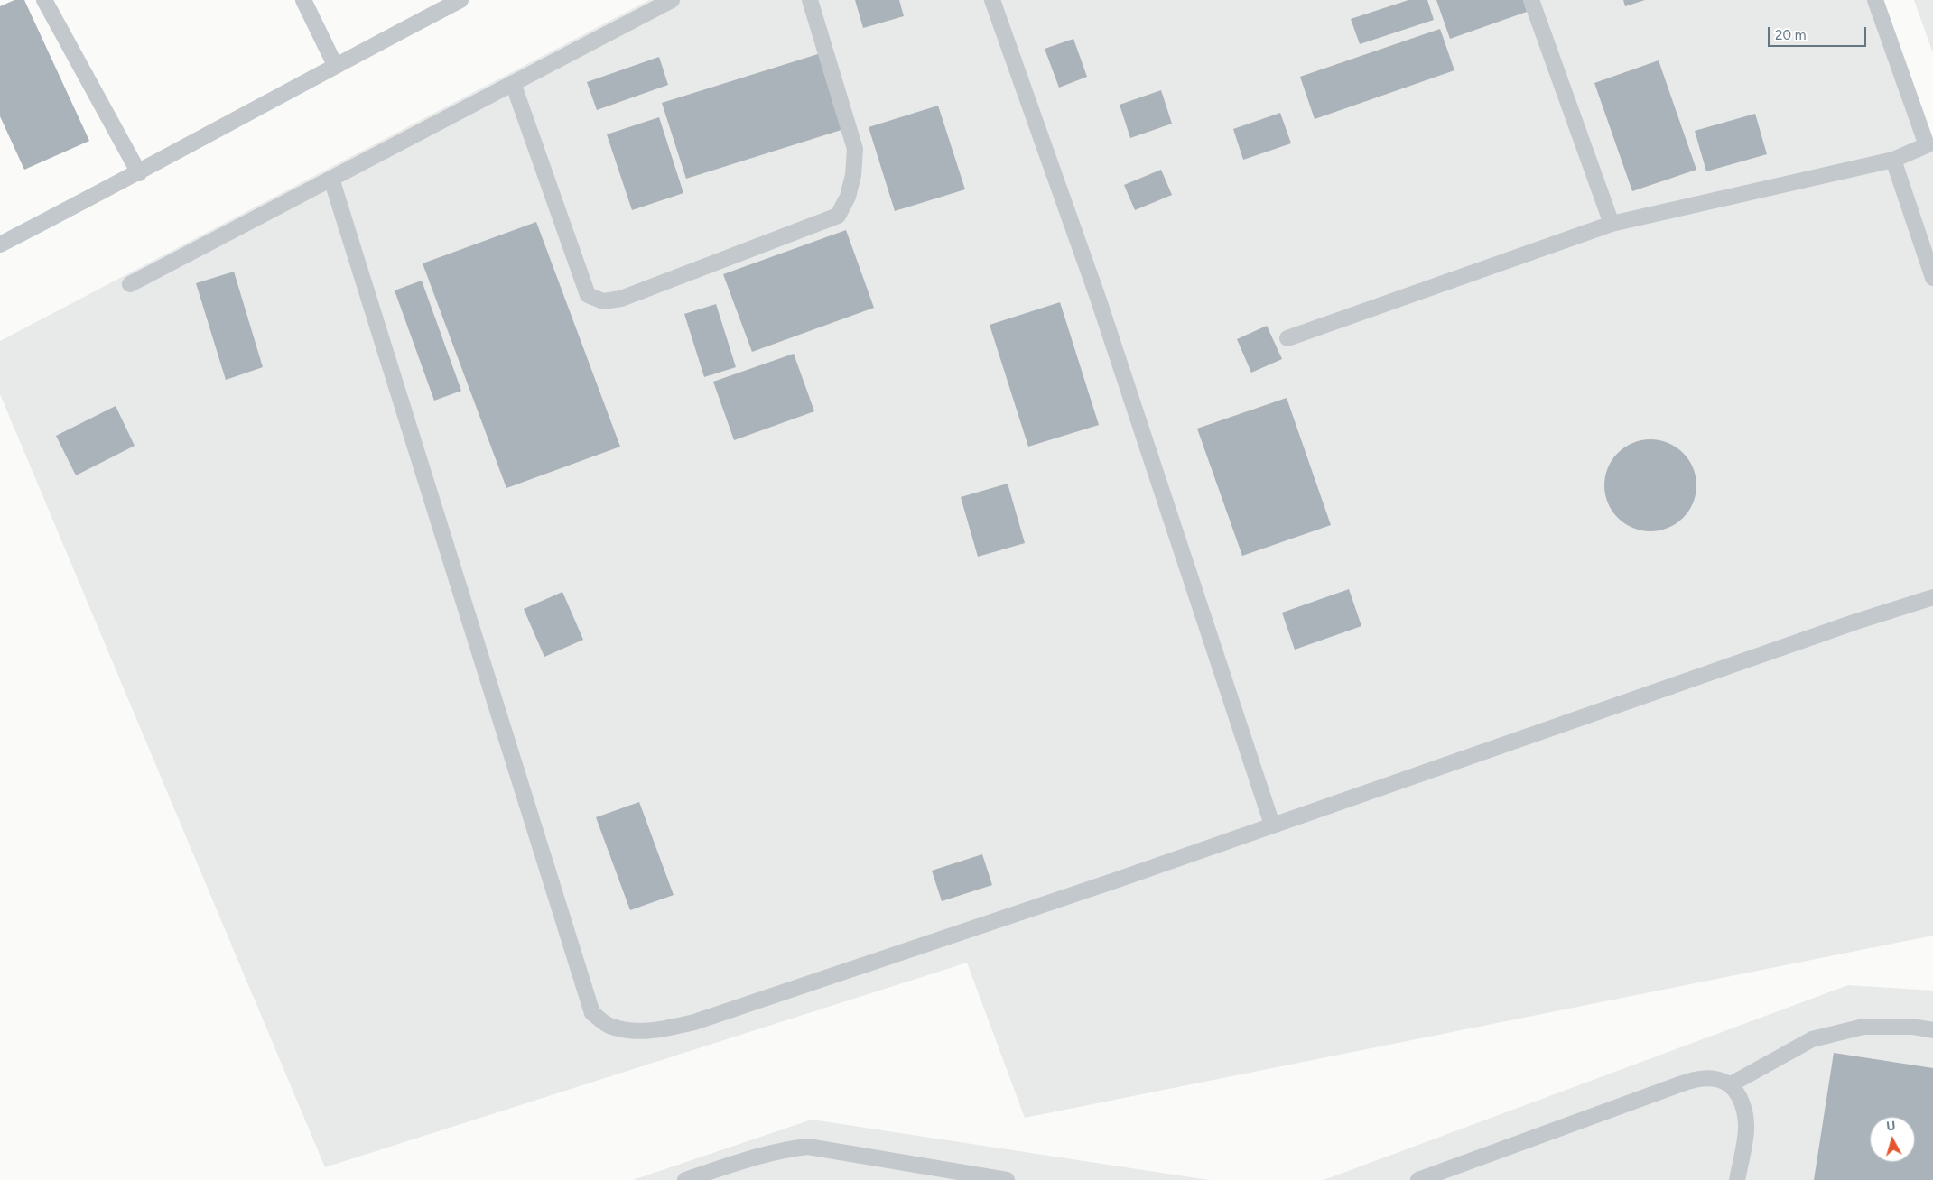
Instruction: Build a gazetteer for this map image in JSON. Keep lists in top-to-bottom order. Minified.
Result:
{"scale_bar":"20 m","north":"top"}
